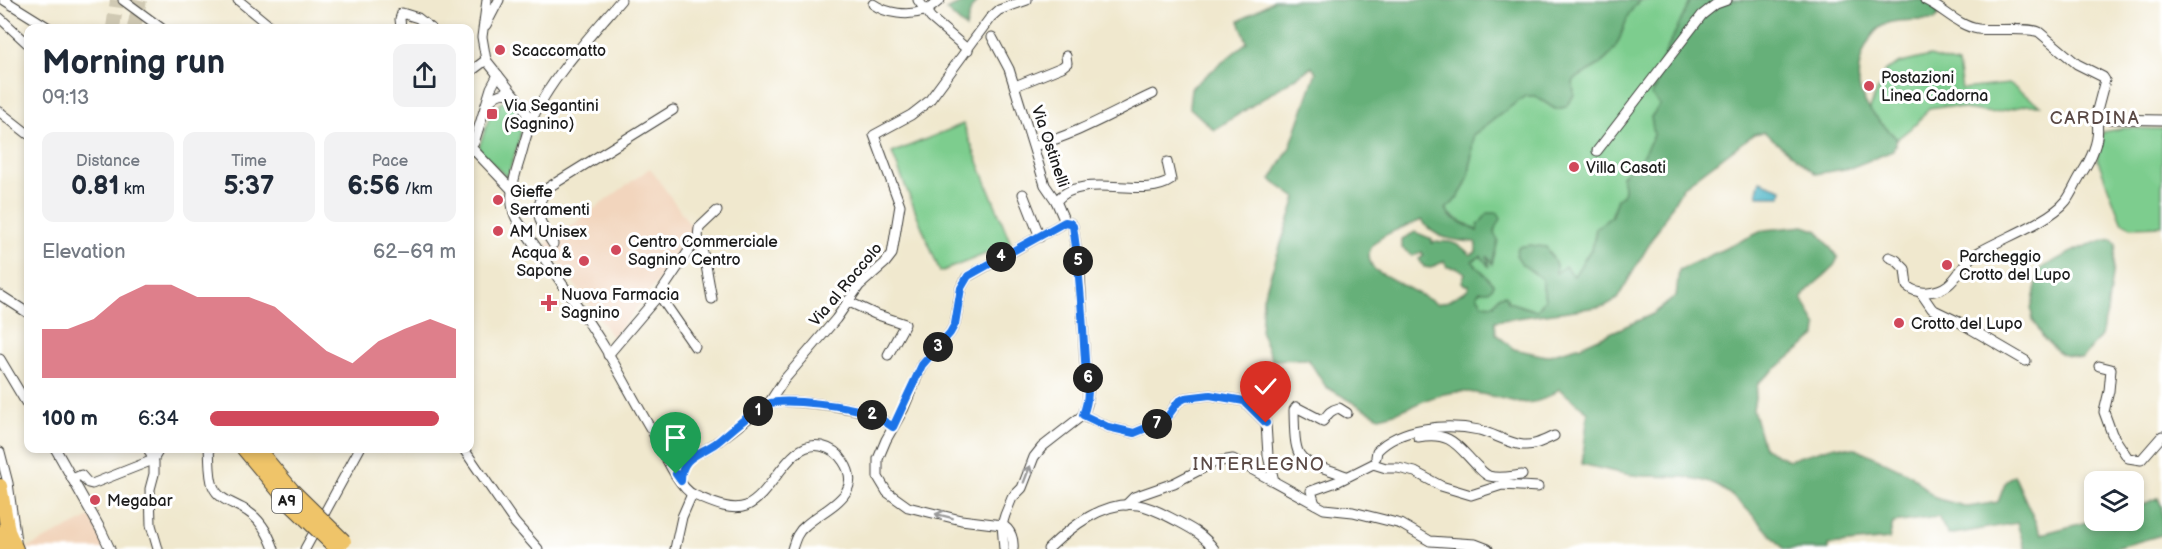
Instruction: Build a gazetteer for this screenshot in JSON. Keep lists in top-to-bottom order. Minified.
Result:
{"streets":{"highway":["A9"],"street":["Via Ostinelli","Via al Roccolo"]},"districts":["CARDINA","INTERLEGNO"],"places":{"other":["Scaccomatto","Postazioni Linea Cadorna","Villa Casati","Gieffe Serramenti","AM Unisex","Centro Commerciale Sagnino Centro","Acqua & Sapone","Parcheggio Crotto del Lupo","Crotto del Lupo","Megabar"],"transit":["Via Segantini (Sagnino)"],"health":["Nuova Farmacia Sagnino"]},"page":{"heading":["Morning run","09:13"],"stats":[["Distance","0.81 km"],["Time","5:37"],["Pace","6:56 /km"]],"chart":["Elevation","62–69 m"],"pins":["4","5","3","6","1","2","7"],"list":[{"name":"100 m","note":"6:34"}]}}
